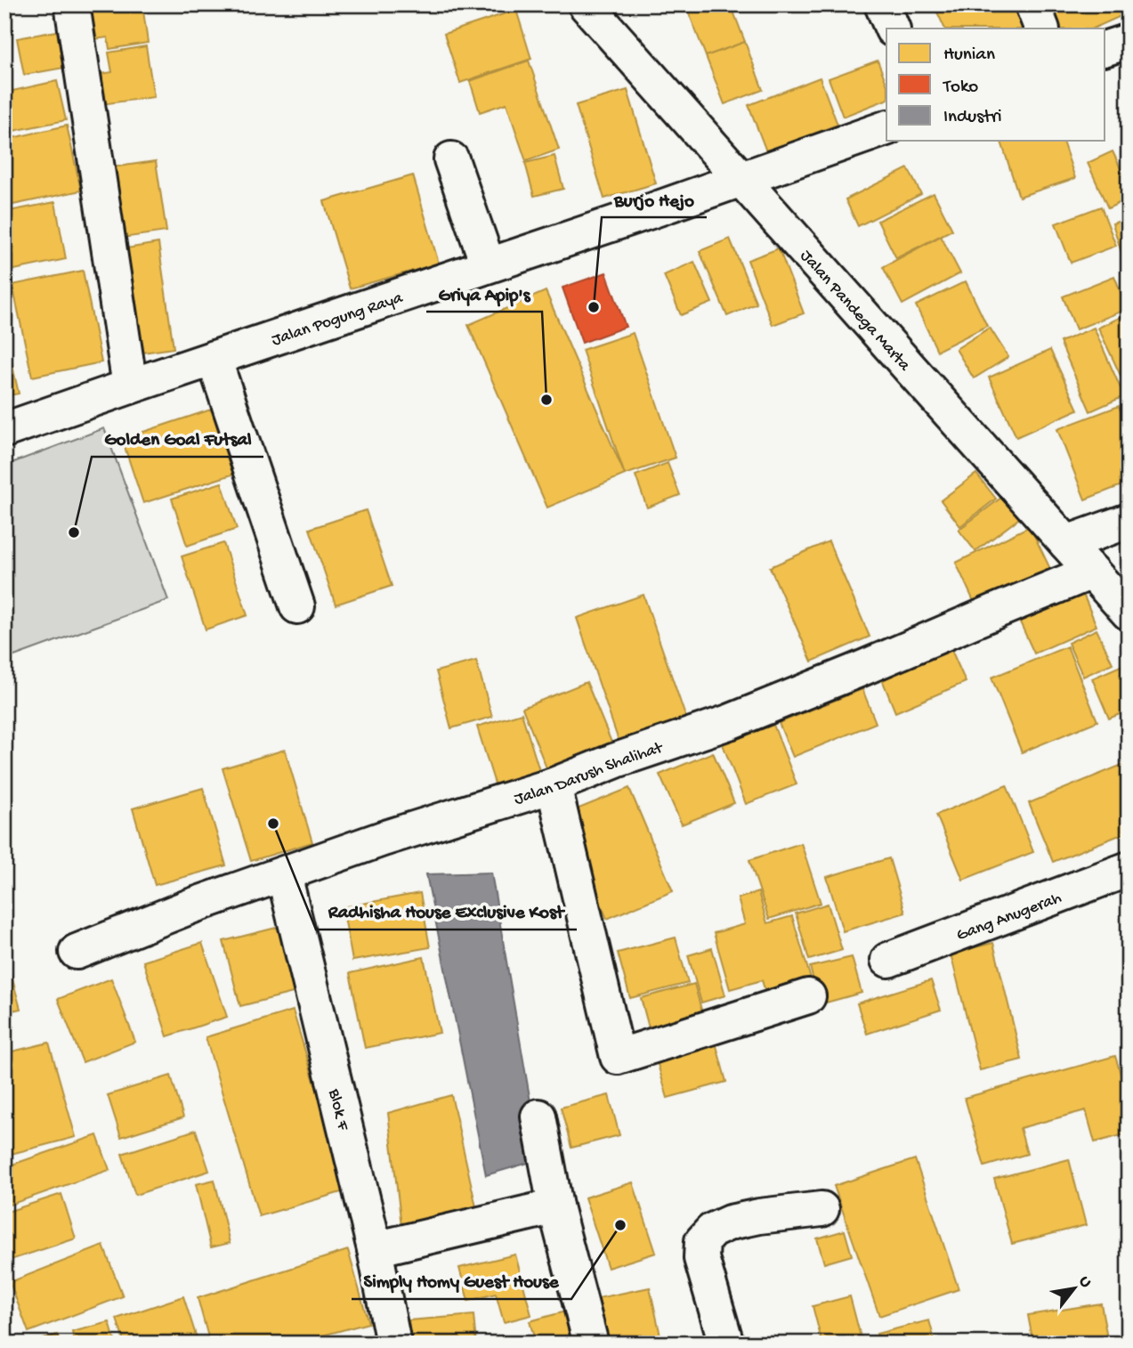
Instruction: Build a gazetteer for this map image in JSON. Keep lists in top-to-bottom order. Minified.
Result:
{"streets":{"street":["Jalan Pandega Marta","Jalan Pogung Raya","Jalan Darush Shalihat","Gang Anugerah","Blok F"]},"crossings":[["Jalan Pandega Marta","Jalan Pogung Raya"],["Jalan Pandega Marta","Jalan Darush Shalihat"],["Jalan Darush Shalihat","Blok F"]],"places":["Burjo Hejo","Griya Apip's","Golden Goal Futsal","Radhisha House Exclusive Kost","Simply Homy Guest House"],"legend":["Hunian","Toko","Industri"],"north":"top right"}
